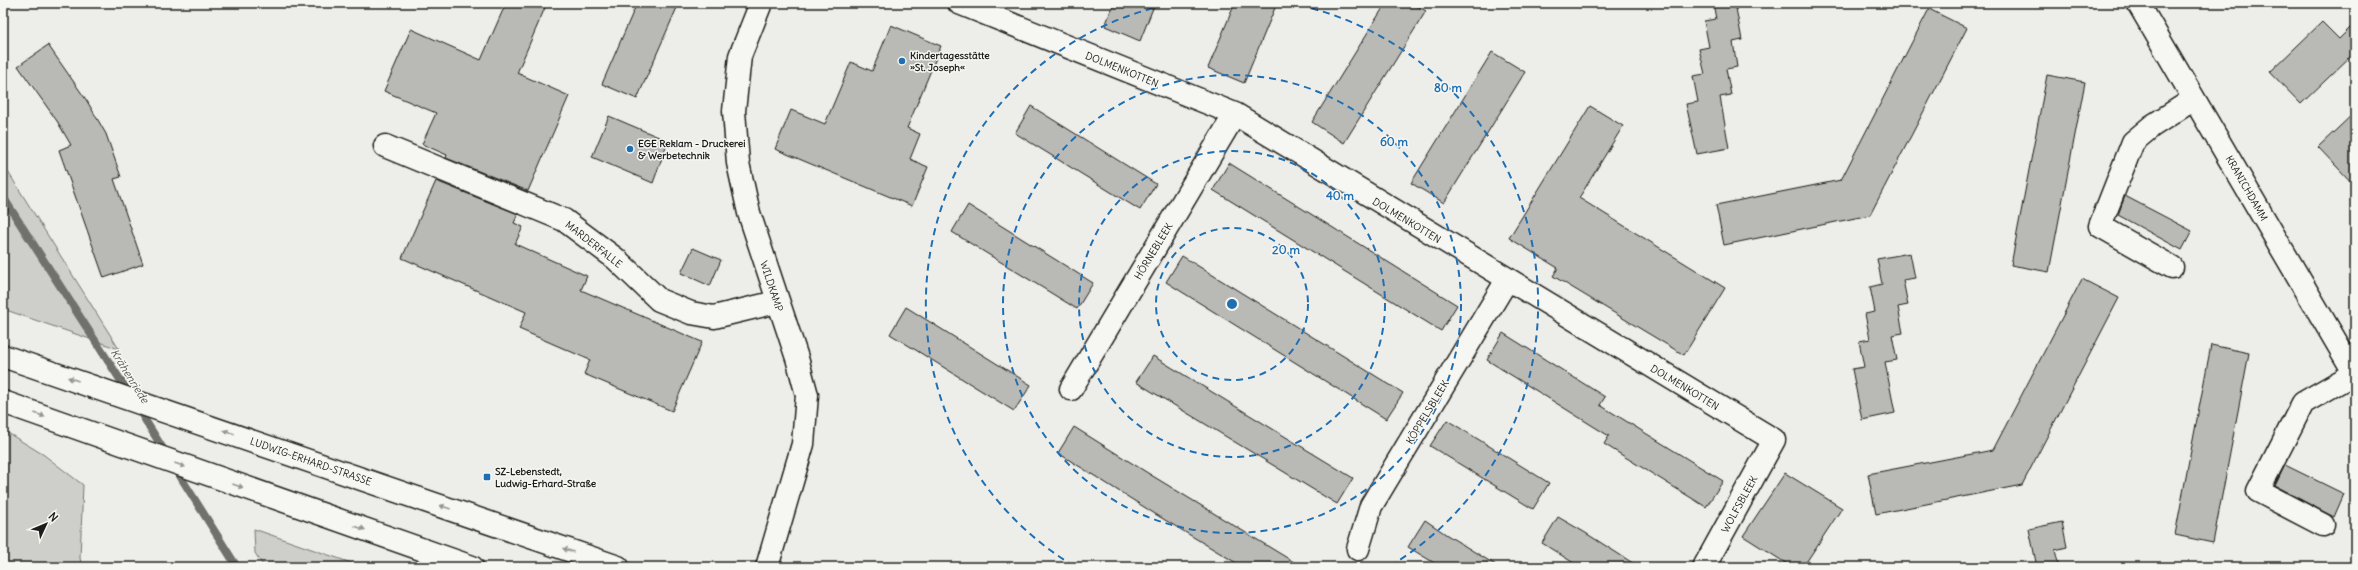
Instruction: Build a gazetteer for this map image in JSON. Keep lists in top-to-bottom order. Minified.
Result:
{"streets":{"street":["DOLMENKOTTEN","KRANICHDAMM","MARDERFALLE","HÖRNEBLEEK","WILDKAMP","KÖPPELSBLEEK","LUDWIG-ERHARD-STRASSE","WOLFSBLEEK"]},"crossings":[["DOLMENKOTTEN","HÖRNEBLEEK"],["DOLMENKOTTEN","KÖPPELSBLEEK"],["DOLMENKOTTEN","WOLFSBLEEK"],["MARDERFALLE","WILDKAMP"]],"water":["Krähenriede"],"places":{"other":["Kindertagesstätte »St. Joseph«","EGE Reklam - Druckerei & Werbetechnik"],"transit":["SZ-Lebenstedt, Ludwig-Erhard-Straße"]},"north":"top right","rings":["80 m","60 m","40 m","20 m"]}
